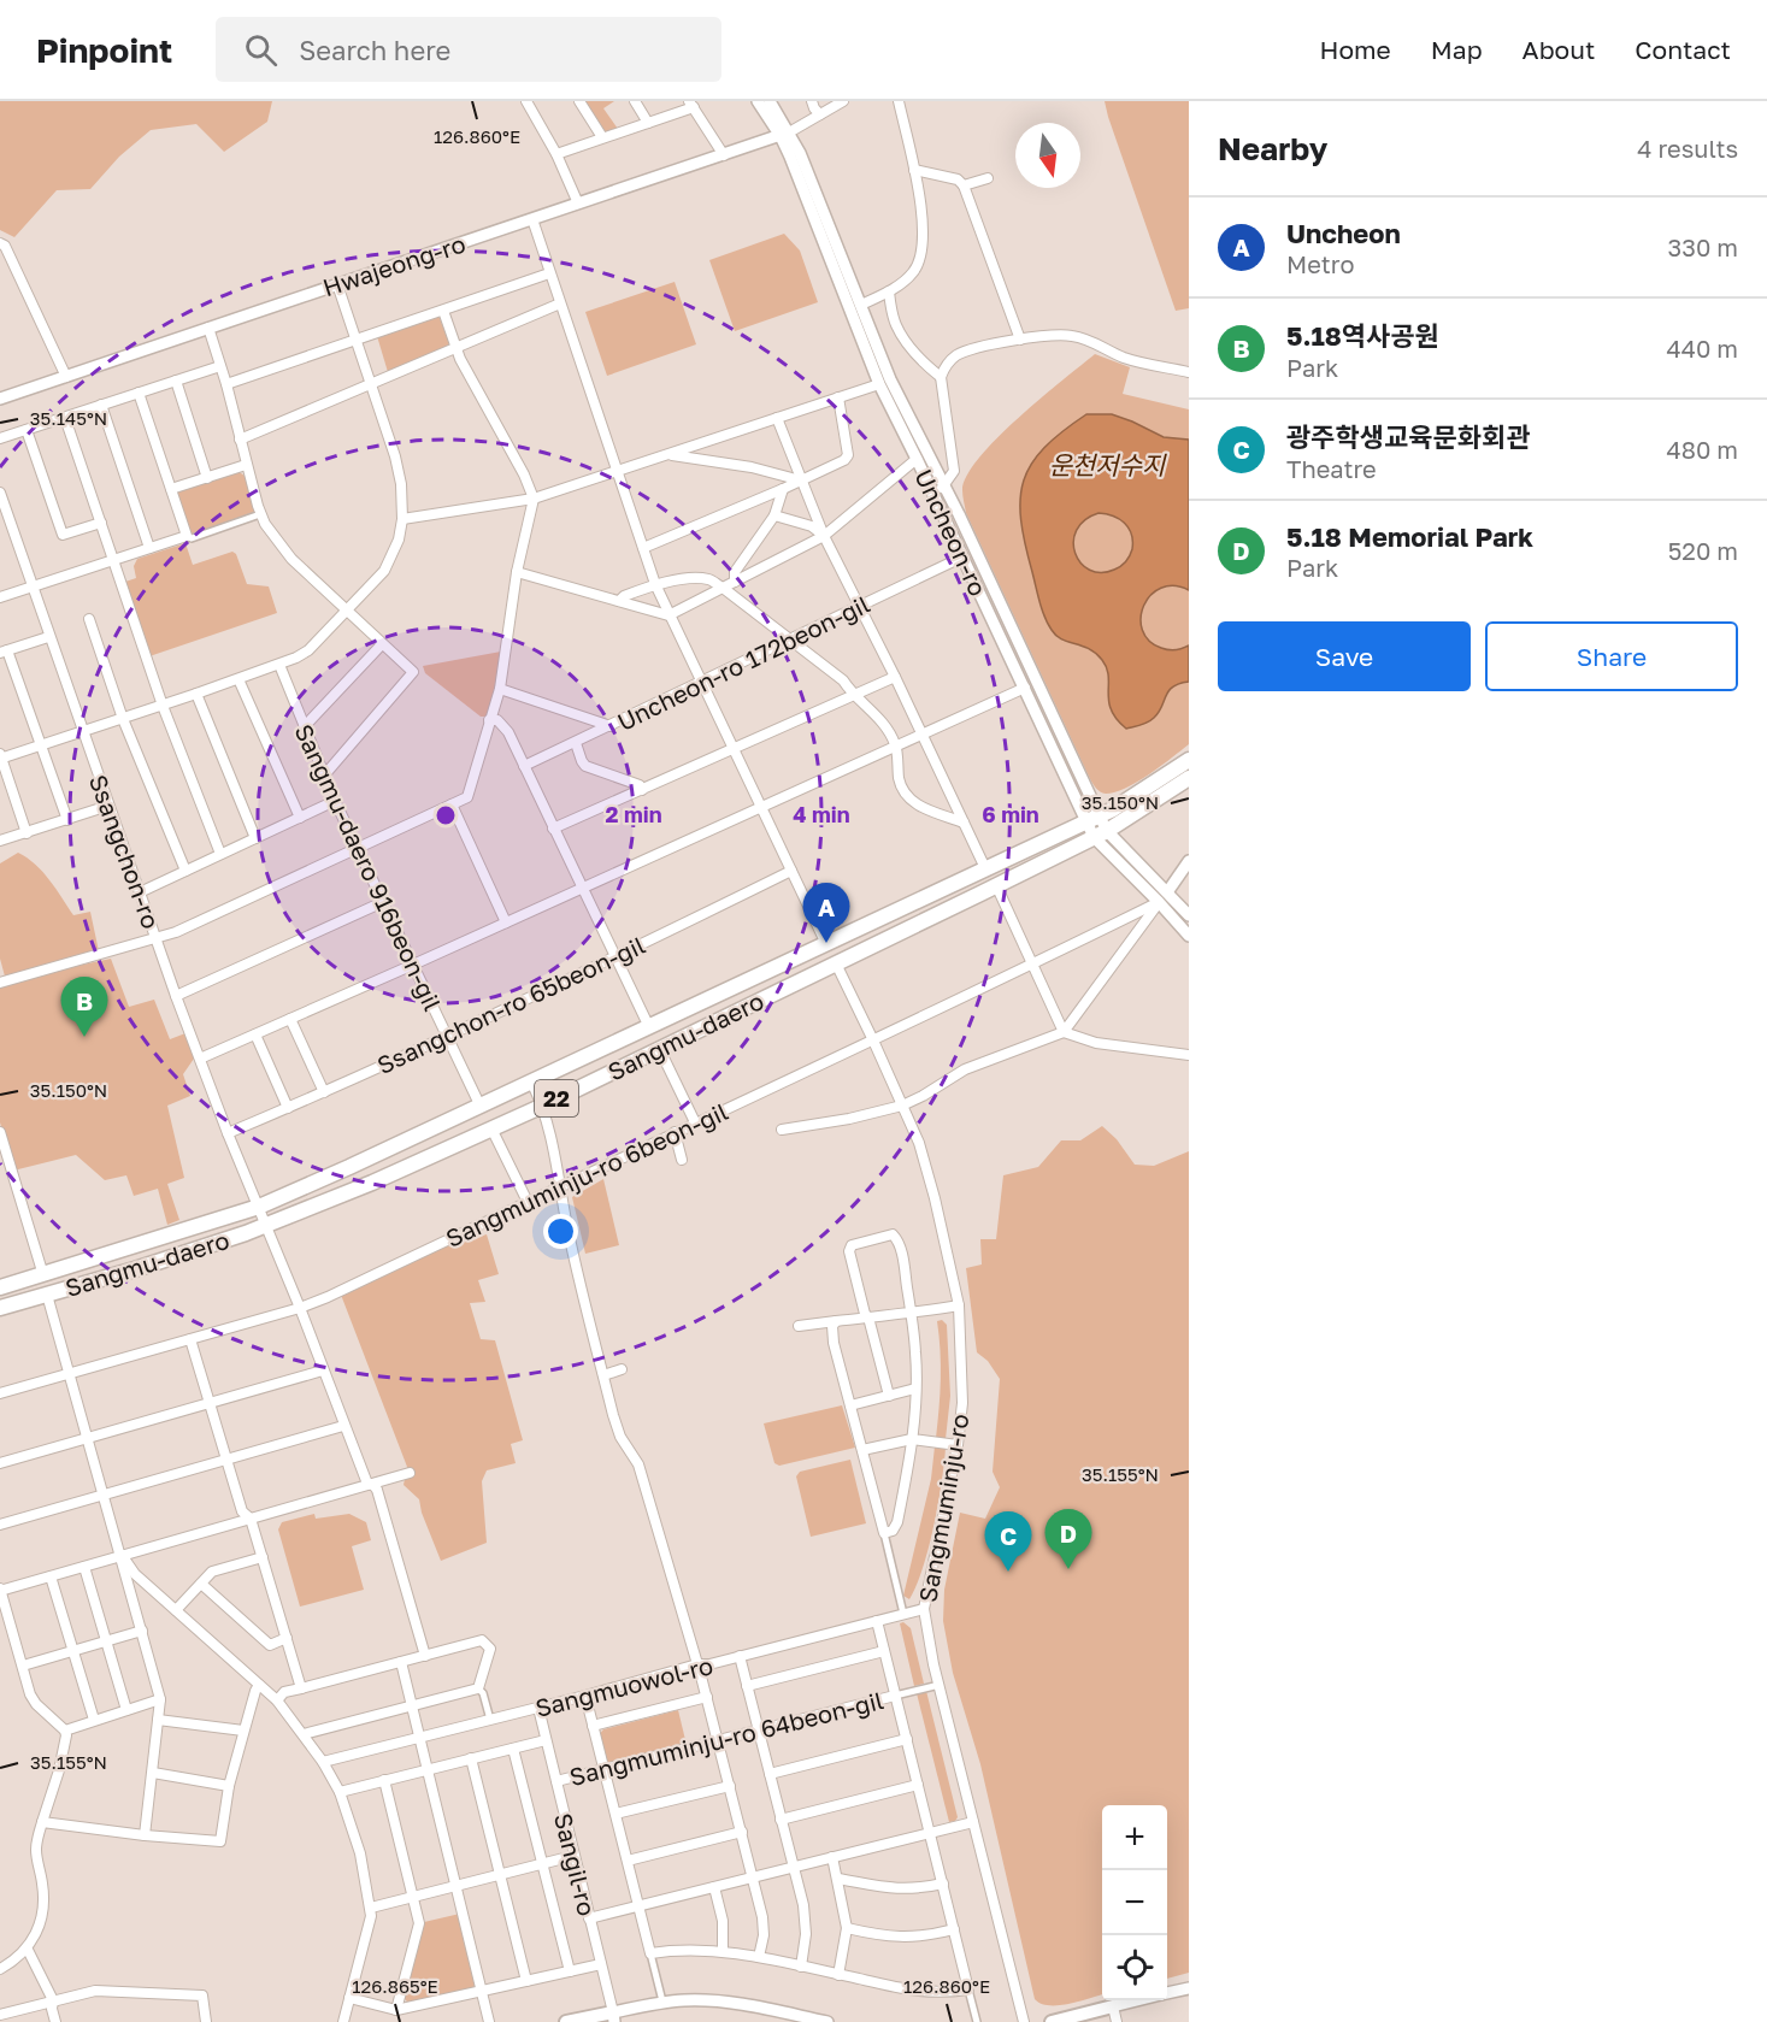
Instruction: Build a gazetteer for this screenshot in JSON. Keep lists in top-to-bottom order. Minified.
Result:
{"streets":{"main road":["Sangmu-daero","22"],"street":["Hwajeong-ro","Uncheon-ro","Uncheon-ro 172beon-gil","Ssangchon-ro","Sangmu-daero 916beon-gil","Ssangchon-ro 65beon-gil","Sangmuminju-ro 6beon-gil","Sangmuminju-ro","Sangmuowol-ro","Sangmuminju-ro 64beon-gil","Sangil-ro"]},"crossings":[["Hwajeong-ro","Uncheon-ro"],["Uncheon-ro","Uncheon-ro 172beon-gil"],["Uncheon-ro","Sangmu-daero"],["Uncheon-ro","Sangmuminju-ro 6beon-gil"],["Ssangchon-ro","Ssangchon-ro 65beon-gil"],["Ssangchon-ro","Sangmu-daero"],["Ssangchon-ro","Sangmuminju-ro 6beon-gil"],["Sangmu-daero 916beon-gil","Ssangchon-ro 65beon-gil"],["Sangmu-daero 916beon-gil","Sangmu-daero"],["Sangmu-daero","Sangmuminju-ro"],["Sangmuminju-ro 6beon-gil","Sangmuminju-ro"],["Sangmuminju-ro","Sangmuowol-ro"],["Sangmuowol-ro","Sangil-ro"],["Sangmuminju-ro 64beon-gil","Sangil-ro"]],"water":["운천저수지"],"north":"bottom","page":{"header":"Pinpoint","search":"Search here","nav":["Home","Map","About","Contact"],"heading":["Nearby","4 results"],"list":[{"mark":"A","name":"Uncheon","note":"Metro","value":"330 m"},{"mark":"B","name":"5.18역사공원","note":"Park","value":"440 m"},{"mark":"C","name":"광주학생교육문화회관","note":"Theatre","value":"480 m"},{"mark":"D","name":"5.18 Memorial Park","note":"Park","value":"520 m"}],"buttons":["Save","Share"],"pins":["A","B","D","C"],"map_buttons":["+","−"]},"coordinates":["126.860°E","35.145°N","35.150°N","35.155°N","126.865°E"],"rings":["2 min","4 min","6 min"]}
